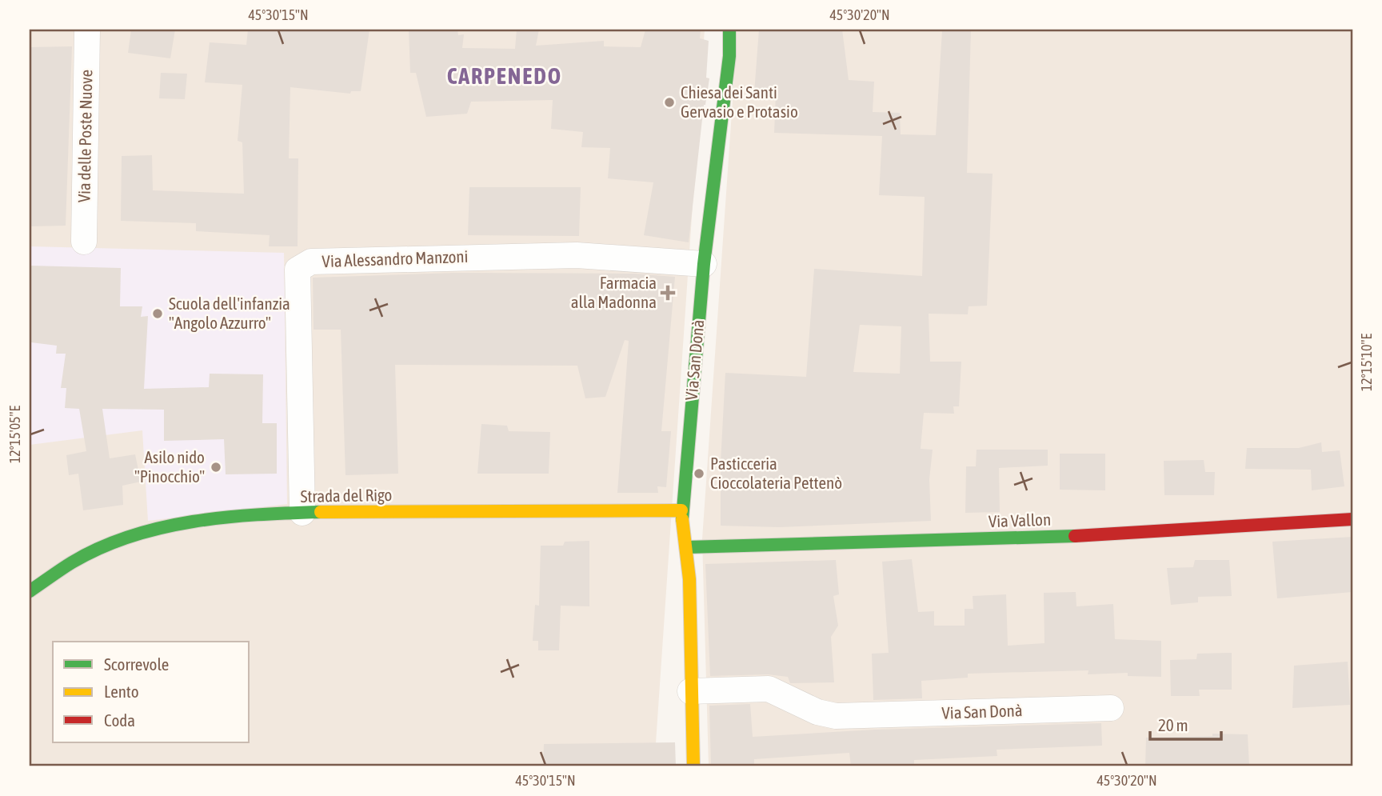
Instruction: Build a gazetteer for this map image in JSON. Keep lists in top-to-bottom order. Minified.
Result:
{"streets":{"street":["Via delle Poste Nuove","Via Alessandro Manzoni","Via San Donà","Strada del Rigo","Via Vallon"]},"crossings":[["Via Alessandro Manzoni","Via San Donà"],["Via Alessandro Manzoni","Strada del Rigo"],["Via San Donà","Strada del Rigo"],["Via San Donà","Via Vallon"]],"districts":["CARPENEDO"],"places":{"other":["Chiesa dei Santi Gervasio e Protasio","Scuola dell'infanzia \"Angolo Azzurro\"","Asilo nido \"Pinocchio\"","Pasticceria Cioccolateria Pettenò"],"health":["Farmacia alla Madonna"]},"legend":["Scorrevole","Lento","Coda"],"scale_bar":"20 m","coordinates":["45°30'15\"N","45°30'20\"N","12°15'10\"E","12°15'05\"E"]}
